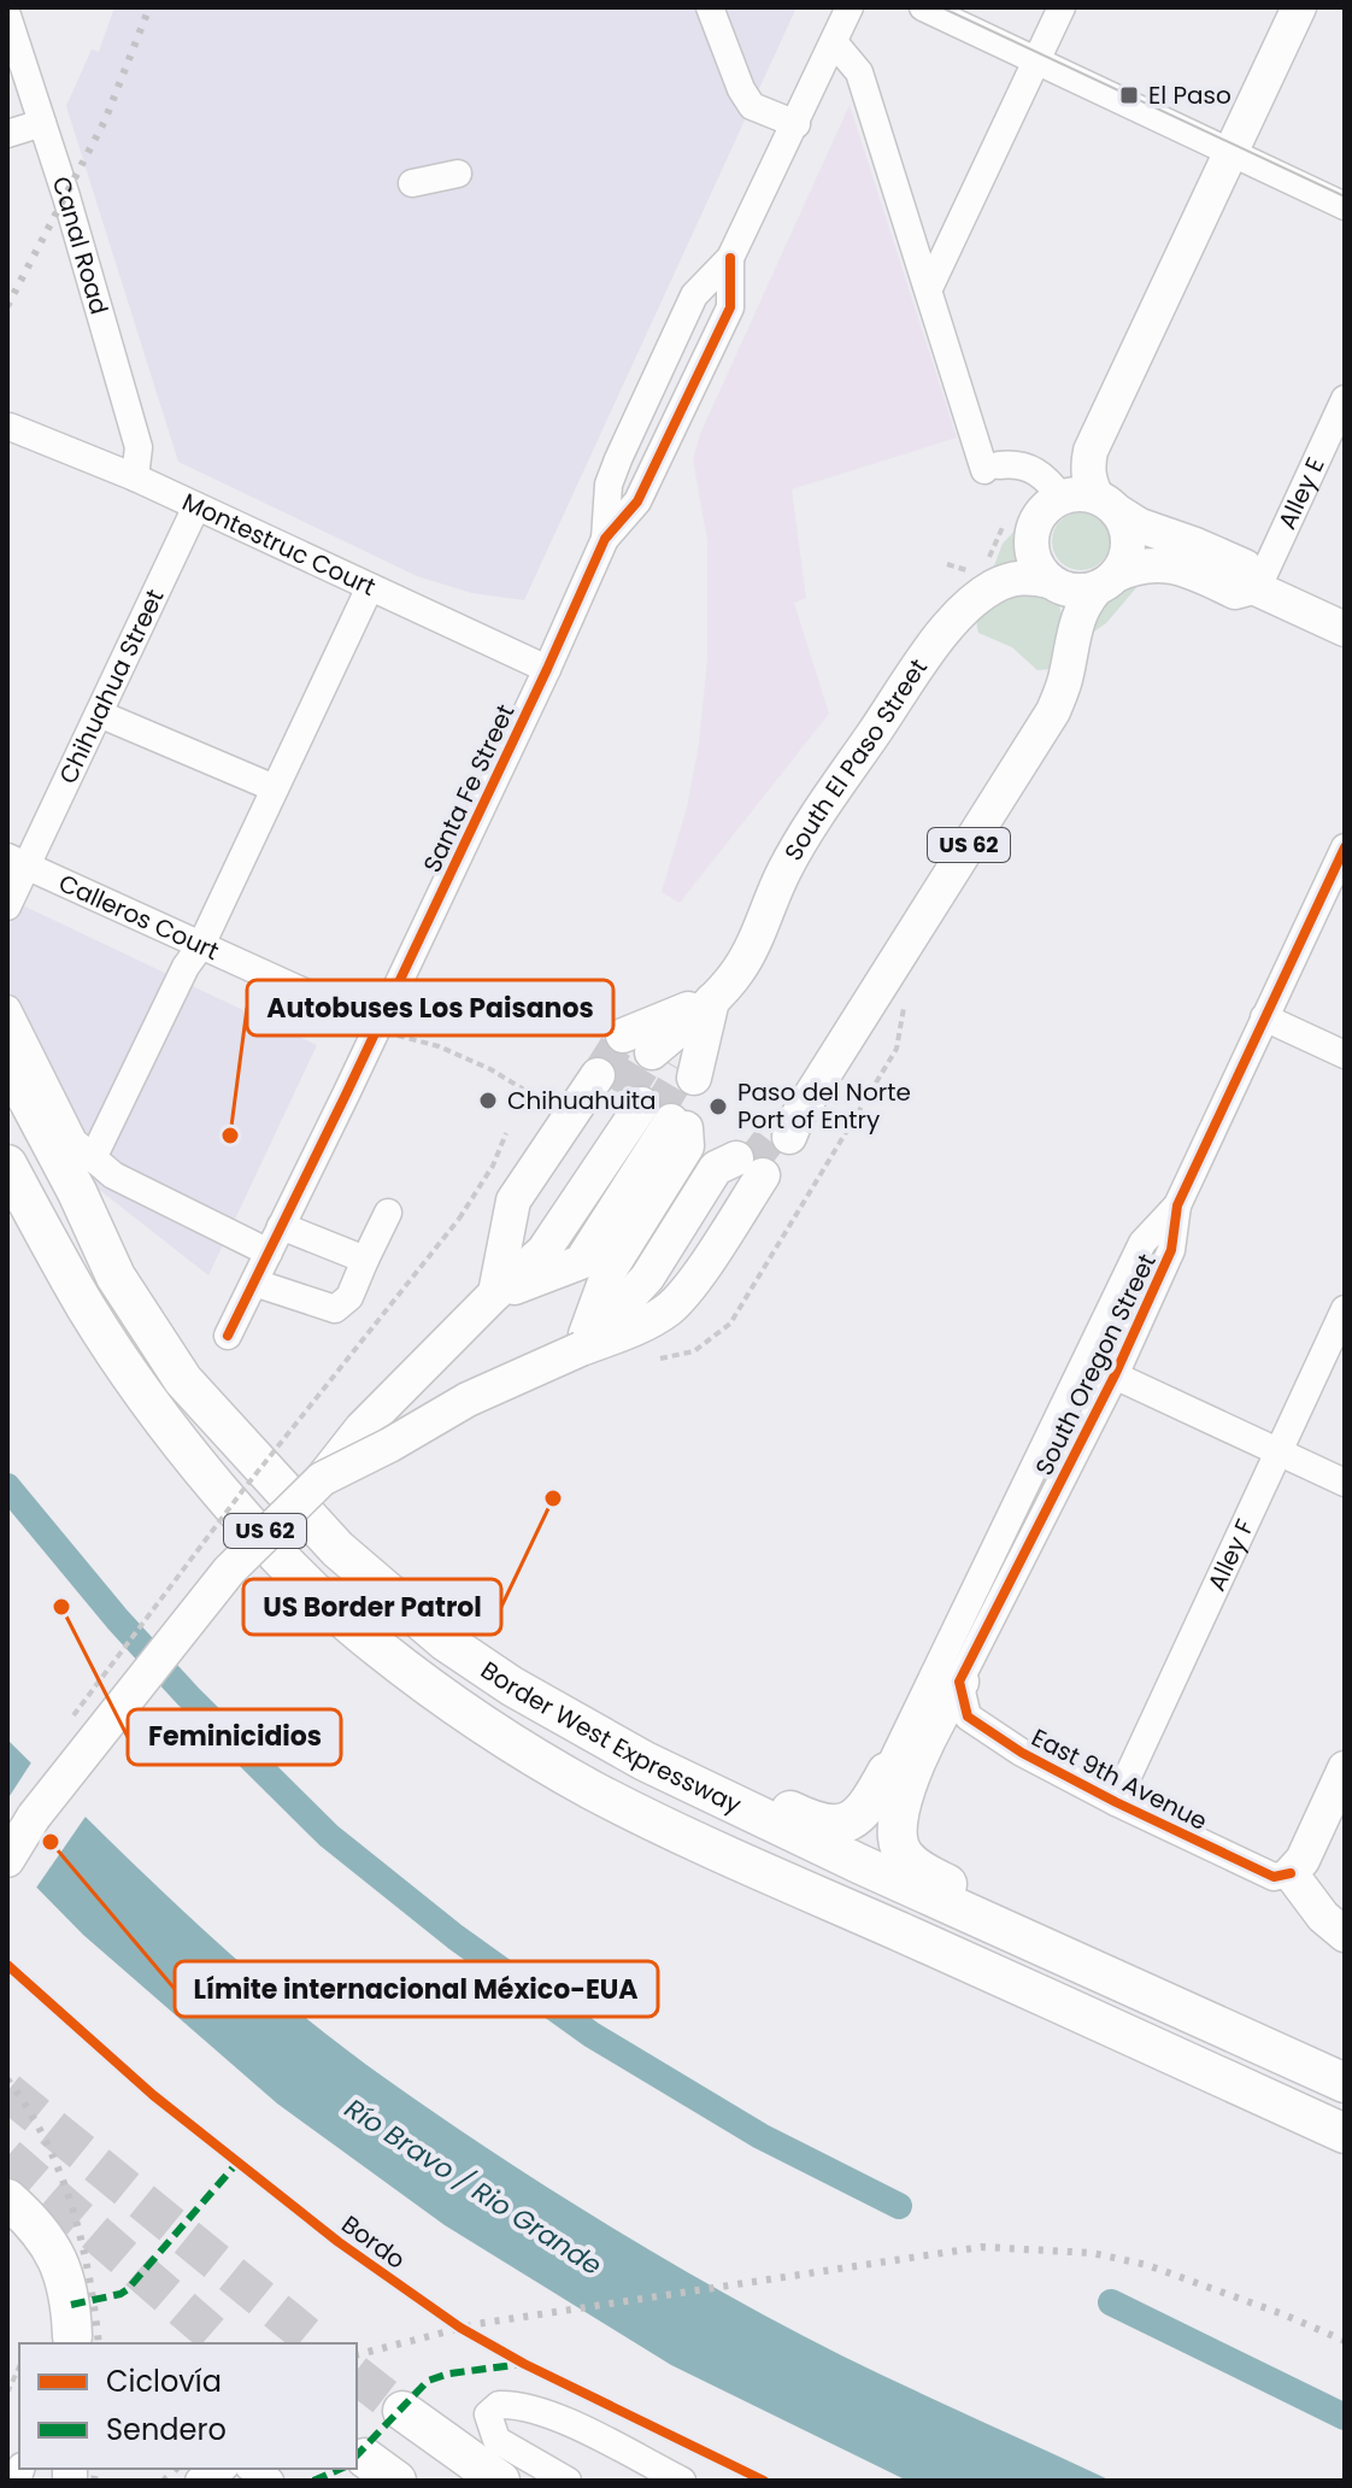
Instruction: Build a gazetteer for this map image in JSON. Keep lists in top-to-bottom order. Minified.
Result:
{"streets":{"highway":["Border West Expressway"],"main road":["South El Paso Street","US 62"],"street":["Canal Road","Alley E","Montestruc Court","Chihuahua Street","Santa Fe Street","Calleros Court","South Oregon Street","Alley F","East 9th Avenue"],"cycle path":["Bordo"]},"crossings":[["Canal Road","Montestruc Court"],["Montestruc Court","Chihuahua Street"],["Montestruc Court","Santa Fe Street"],["Chihuahua Street","Calleros Court"],["South El Paso Street","US 62"],["Santa Fe Street","Calleros Court"],["South Oregon Street","East 9th Avenue"],["Alley F","East 9th Avenue"]],"water":["Río Bravo / Rio Grande"],"places":{"transit":["El Paso"],"other":["Chihuahuita","Paso del Norte Port of Entry","Autobuses Los Paisanos","US Border Patrol","Feminicidios","Límite internacional México-EUA"]},"legend":["Ciclovía","Sendero"]}
